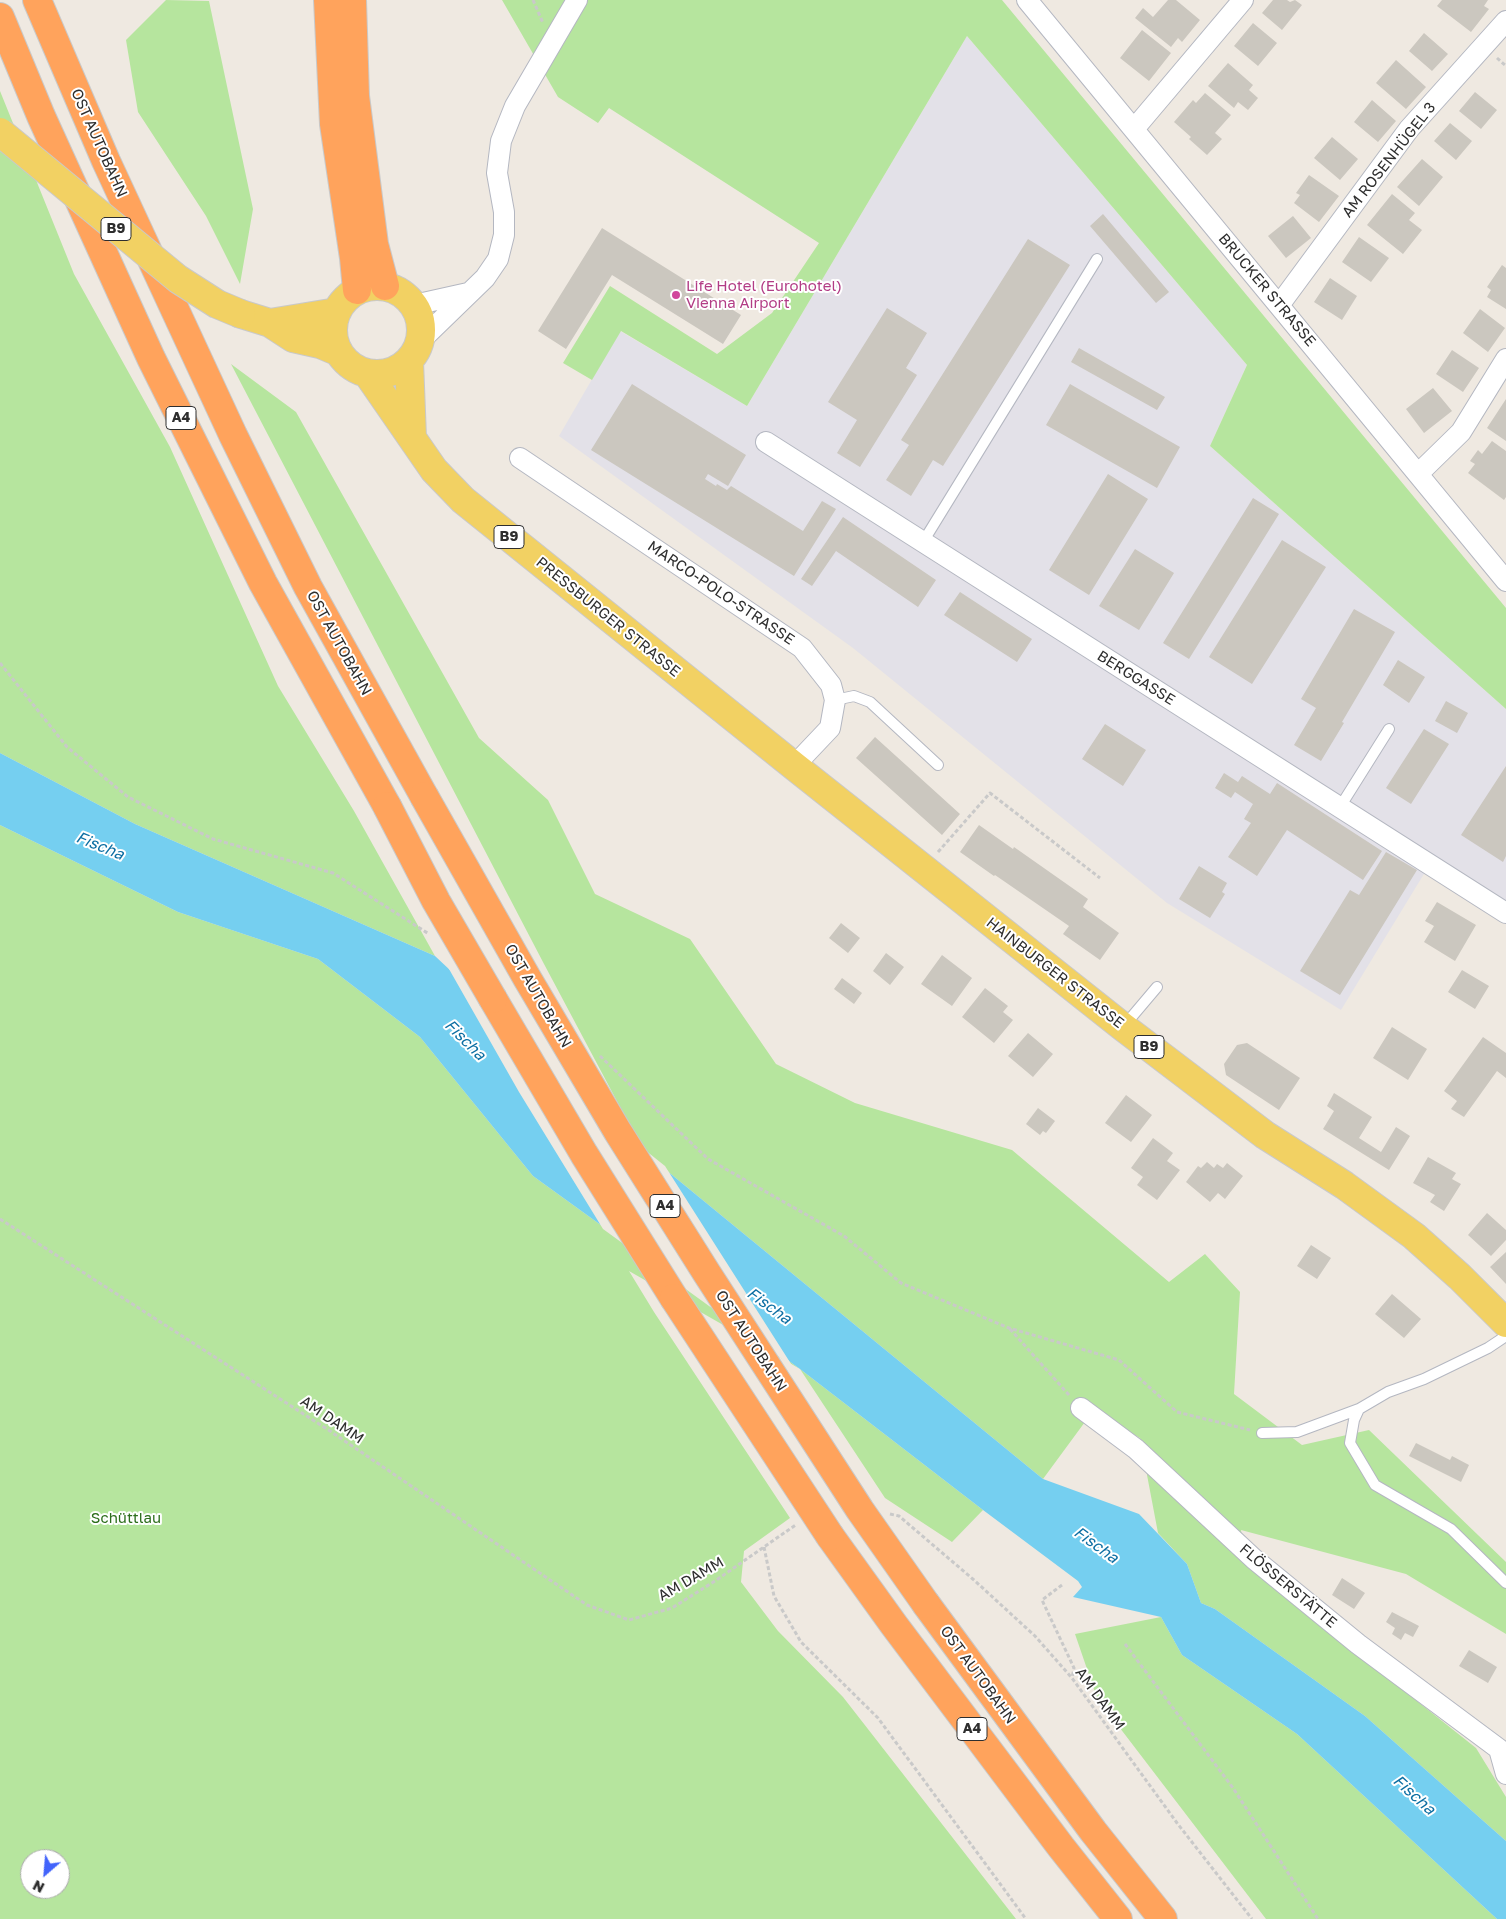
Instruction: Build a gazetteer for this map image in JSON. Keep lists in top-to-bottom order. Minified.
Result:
{"streets":{"highway":["OST AUTOBAHN","A4"],"main road":["B9","PRESSBURGER STRASSE","HAINBURGER STRASSE"],"street":["AM ROSENHÜGEL 3","BRUCKER STRASSE","MARCO-POLO-STRASSE","BERGGASSE","FLÖSSERSTÄTTE"],"path":["AM DAMM"]},"crossings":[["AM ROSENHÜGEL 3","BRUCKER STRASSE"],["B9","PRESSBURGER STRASSE"],["PRESSBURGER STRASSE","HAINBURGER STRASSE"]],"water":["Fischa"],"parks":["Schüttlau"],"places":["Life Hotel (Eurohotel) Vienna Airport"],"north":"bottom left"}
